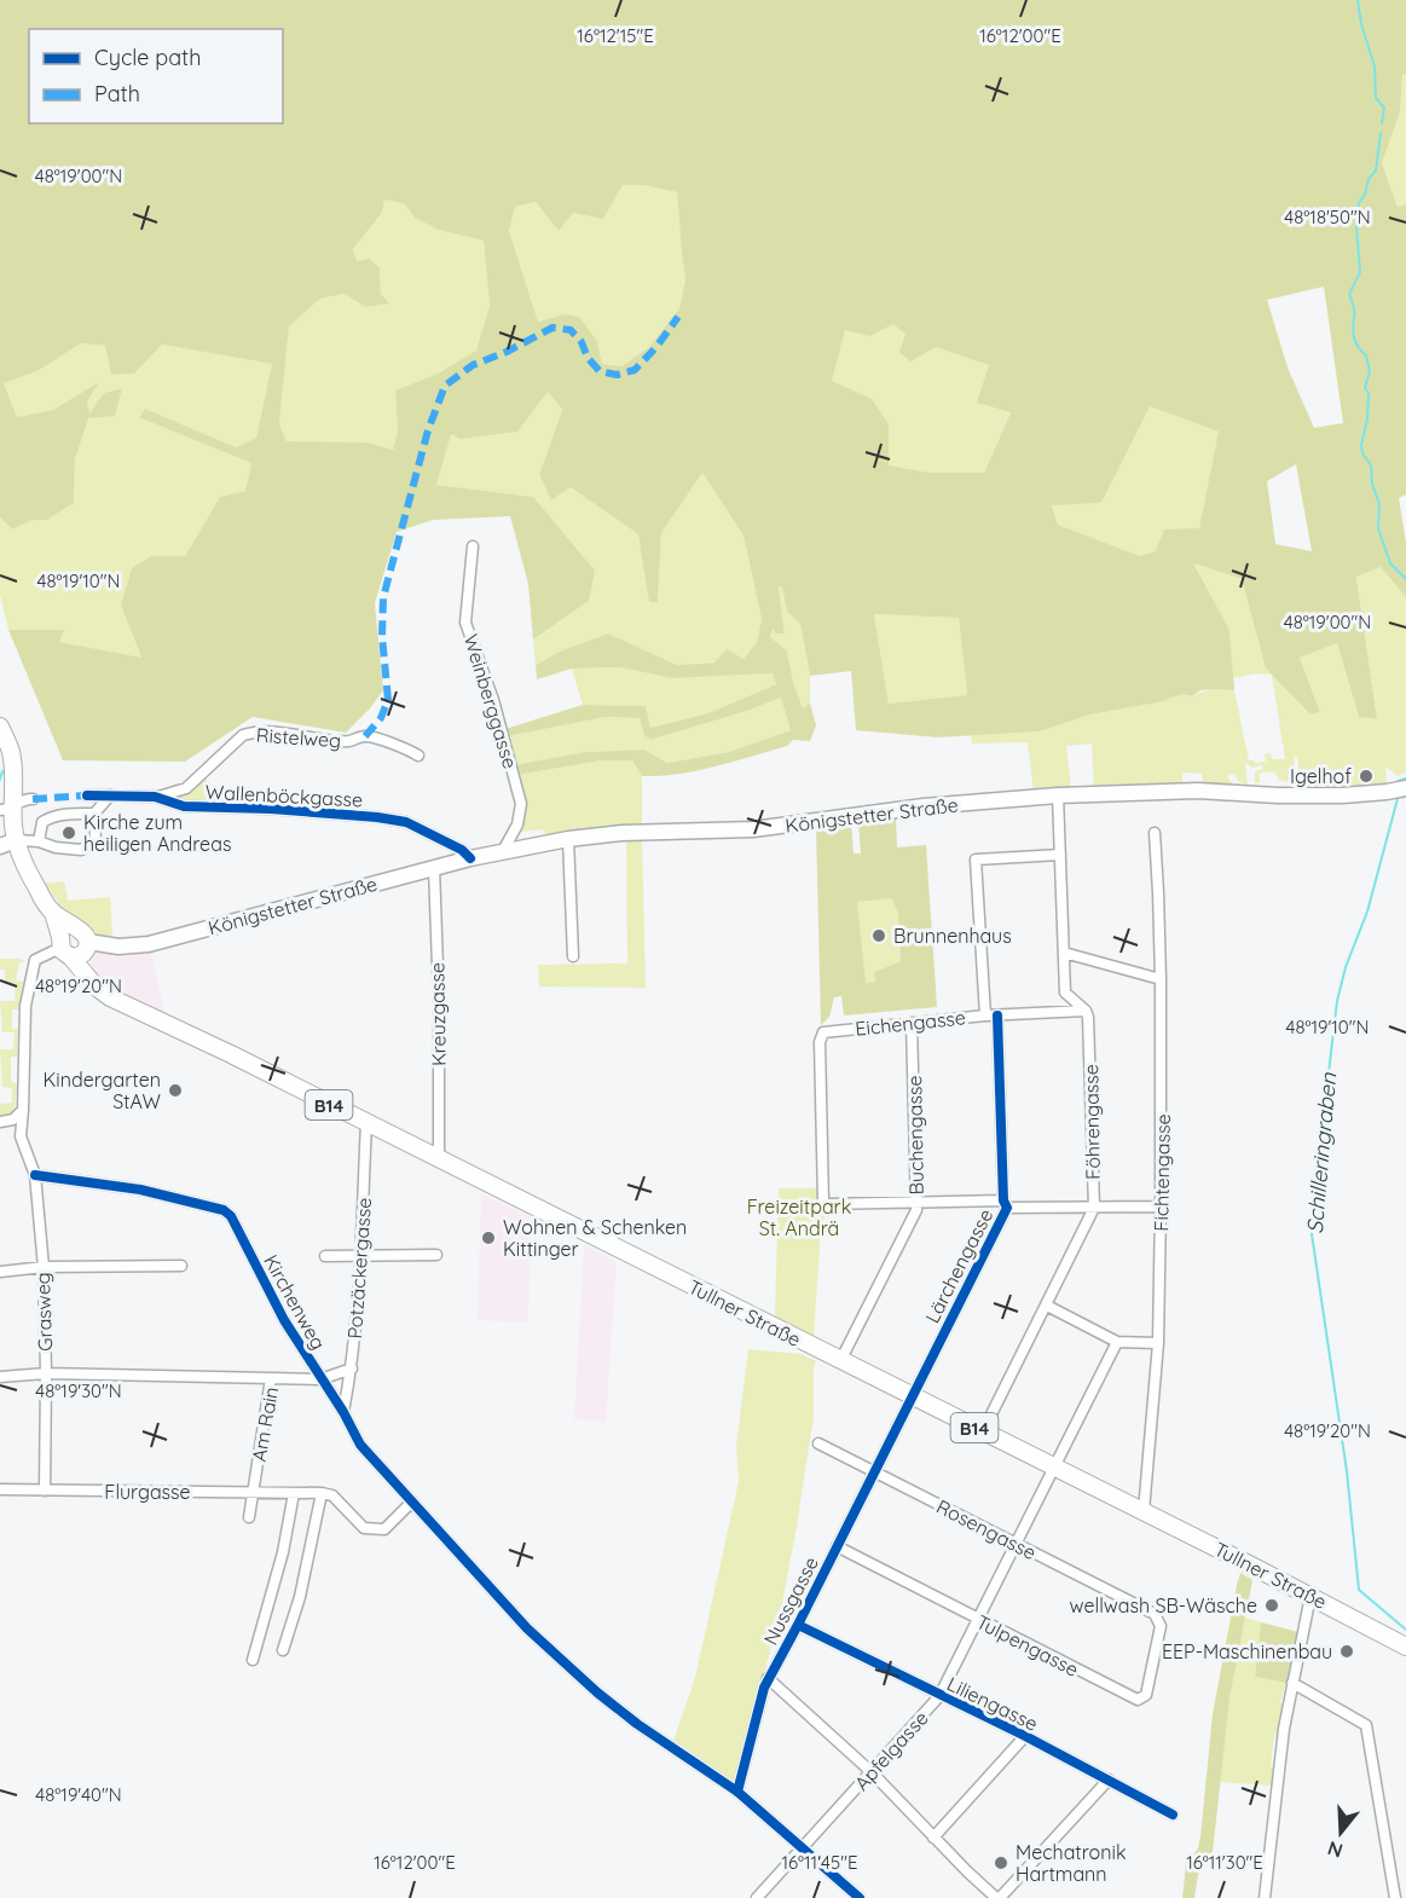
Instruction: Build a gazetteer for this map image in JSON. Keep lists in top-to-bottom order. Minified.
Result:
{"streets":{"main road":["Königstetter Straße","B14","Tullner Straße"],"street":["Weinberggasse","Ristelweg","Wallenböckgasse","Kreuzgasse","Eichengasse","Föhrengasse","Buchengasse","Fichtengasse","Lärchengasse","Potzäckergasse","Kirchenweg","Grasweg","Am Rain","Flurgasse","Rosengasse","Nussgasse","Tulpengasse","Liliengasse","Apfelgasse"]},"crossings":[["Weinberggasse","Königstetter Straße"],["Ristelweg","Wallenböckgasse"],["Wallenböckgasse","Königstetter Straße"],["Königstetter Straße","Kreuzgasse"],["Königstetter Straße","B14"],["Königstetter Straße","Grasweg"],["Königstetter Straße","Tullner Straße"],["Kreuzgasse","Tullner Straße"],["Eichengasse","Föhrengasse"],["Eichengasse","Buchengasse"],["Eichengasse","Lärchengasse"],["B14","Grasweg"],["B14","Tullner Straße"],["Föhrengasse","Tullner Straße"],["Buchengasse","Tullner Straße"],["Fichtengasse","Tullner Straße"],["Lärchengasse","Tullner Straße"],["Lärchengasse","Nussgasse"],["Potzäckergasse","Kirchenweg"],["Potzäckergasse","Tullner Straße"],["Kirchenweg","Grasweg"],["Kirchenweg","Am Rain"],["Kirchenweg","Nussgasse"],["Kirchenweg","Apfelgasse"],["Grasweg","Tullner Straße"],["Grasweg","Flurgasse"],["Tullner Straße","Apfelgasse"],["Am Rain","Flurgasse"],["Rosengasse","Nussgasse"],["Rosengasse","Tulpengasse"],["Rosengasse","Apfelgasse"],["Nussgasse","Tulpengasse"],["Nussgasse","Liliengasse"],["Tulpengasse","Apfelgasse"],["Liliengasse","Apfelgasse"]],"water":["Schilleringraben"],"parks":["Freizeitpark St. Andrä"],"places":["Igelhof","Kirche zum heiligen Andreas","Brunnenhaus","Kindergarten StAW","Wohnen & Schenken Kittinger","wellwash SB-Wäsche","EEP-Maschinenbau","Mechatronik Hartmann"],"legend":["Cycle path","Path"],"north":"bottom","coordinates":["16°12'15\"E","16°12'00\"E","48°19'00\"N","48°18'50\"N","48°19'10\"N","48°19'20\"N","48°19'30\"N","48°19'40\"N","16°11'45\"E","16°11'30\"E"]}
